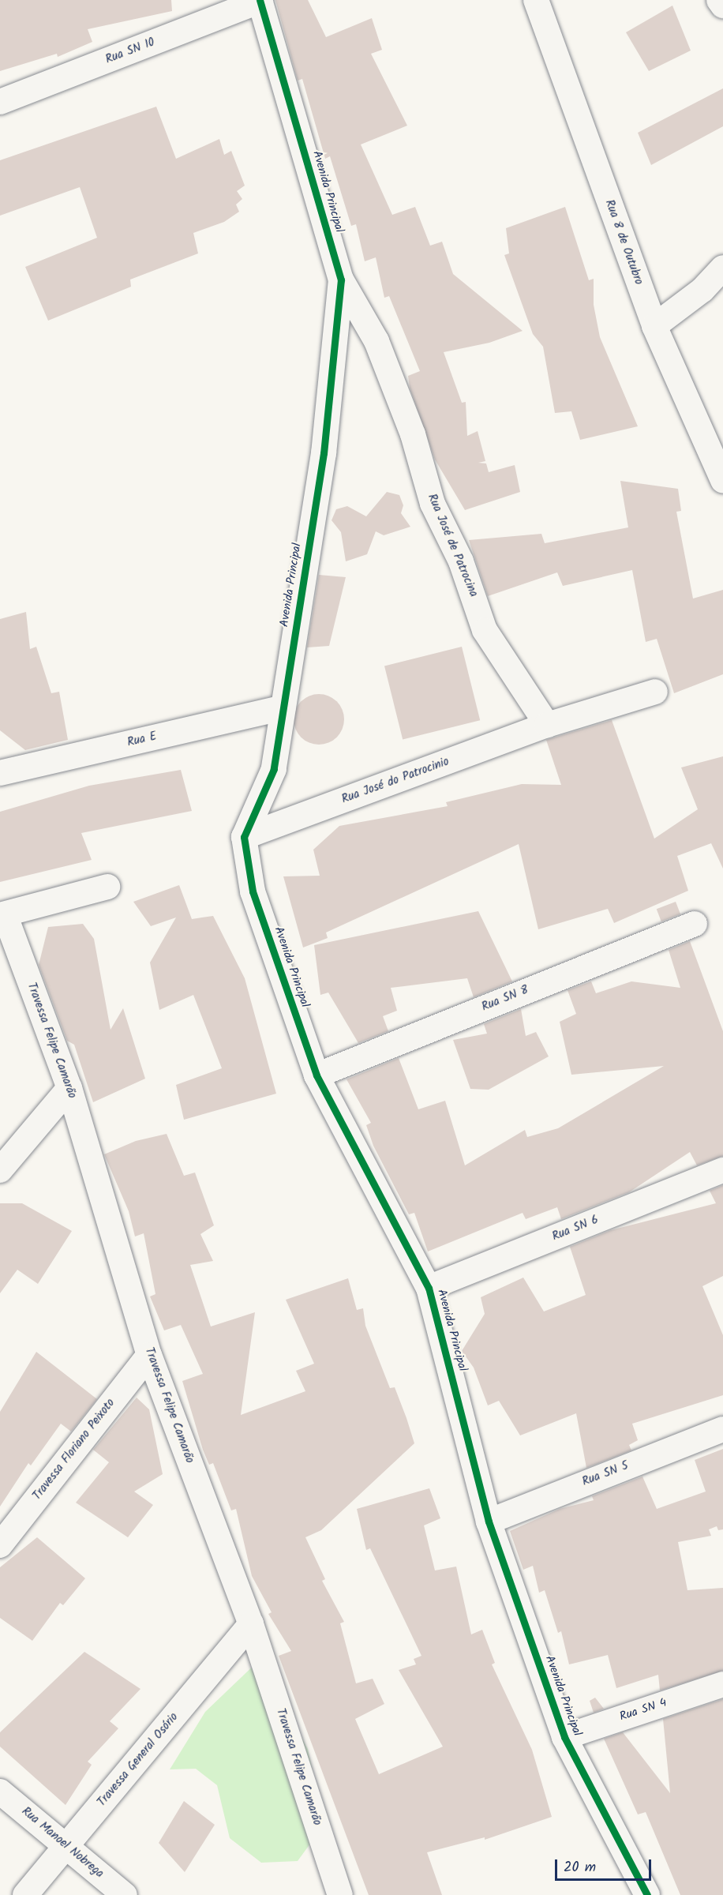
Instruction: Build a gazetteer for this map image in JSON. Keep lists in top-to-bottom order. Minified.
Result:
{"streets":{"street":["Rua SN 10","Avenida Principal","Rua 8 de Outubro","Rua José de Patrocina","Rua E","Rua José do Patrocinio","Rua SN 8","Travessa Felipe Camarão","Rua SN 6","Travessa Floriano Peixoto","Rua SN 5","Rua SN 4","Travessa General Osório","Rua Manoel Nobrega"]},"crossings":[["Rua SN 10","Avenida Principal"],["Avenida Principal","Rua José de Patrocina"],["Avenida Principal","Rua E"],["Avenida Principal","Rua José do Patrocinio"],["Avenida Principal","Rua SN 8"],["Avenida Principal","Rua SN 6"],["Avenida Principal","Rua SN 5"],["Avenida Principal","Rua SN 4"],["Rua José de Patrocina","Rua José do Patrocinio"],["Travessa Felipe Camarão","Travessa Floriano Peixoto"],["Travessa Felipe Camarão","Travessa General Osório"],["Travessa General Osório","Rua Manoel Nobrega"]],"scale_bar":"20 m"}
